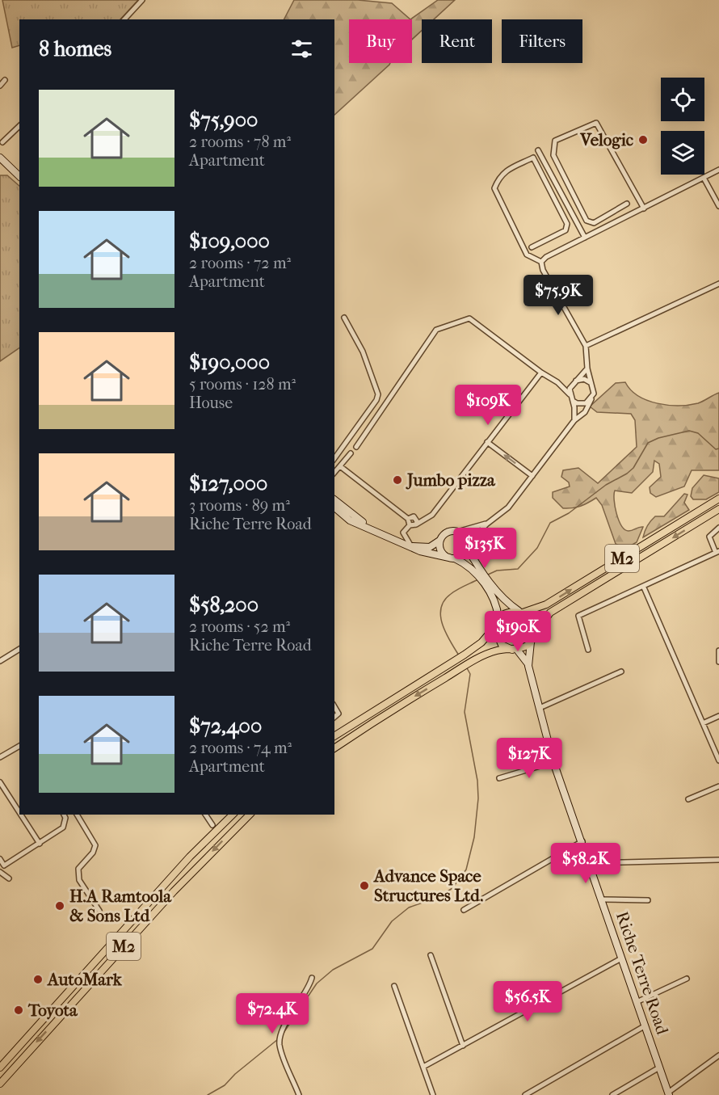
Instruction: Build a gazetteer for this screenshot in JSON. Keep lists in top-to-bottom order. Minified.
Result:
{"streets":{"highway":["M2"],"main road":["Riche Terre Road"]},"places":["Velogic","Jumbo pizza","Advance Space Structures Ltd.","H.A Ramtoola & Sons Ltd","AutoMark","Toyota"],"page":{"chip":["Buy","Rent","Filters"],"heading":"8 homes","list":[{"name":"$75,900","note":"2 rooms · 78 m² · Apartment"},{"name":"$109,000","note":"2 rooms · 72 m² · Apartment"},{"name":"$190,000","note":"5 rooms · 128 m² · House"},{"name":"$127,000","note":"3 rooms · 89 m² · Riche Terre Road"},{"name":"$58,200","note":"2 rooms · 52 m² · Riche Terre Road"},{"name":"$72,400","note":"2 rooms · 74 m² · Apartment"}],"price":["$75.9K","$109K","$135K","$190K","$127K","$58.2K","$56.5K","$72.4K"]}}
